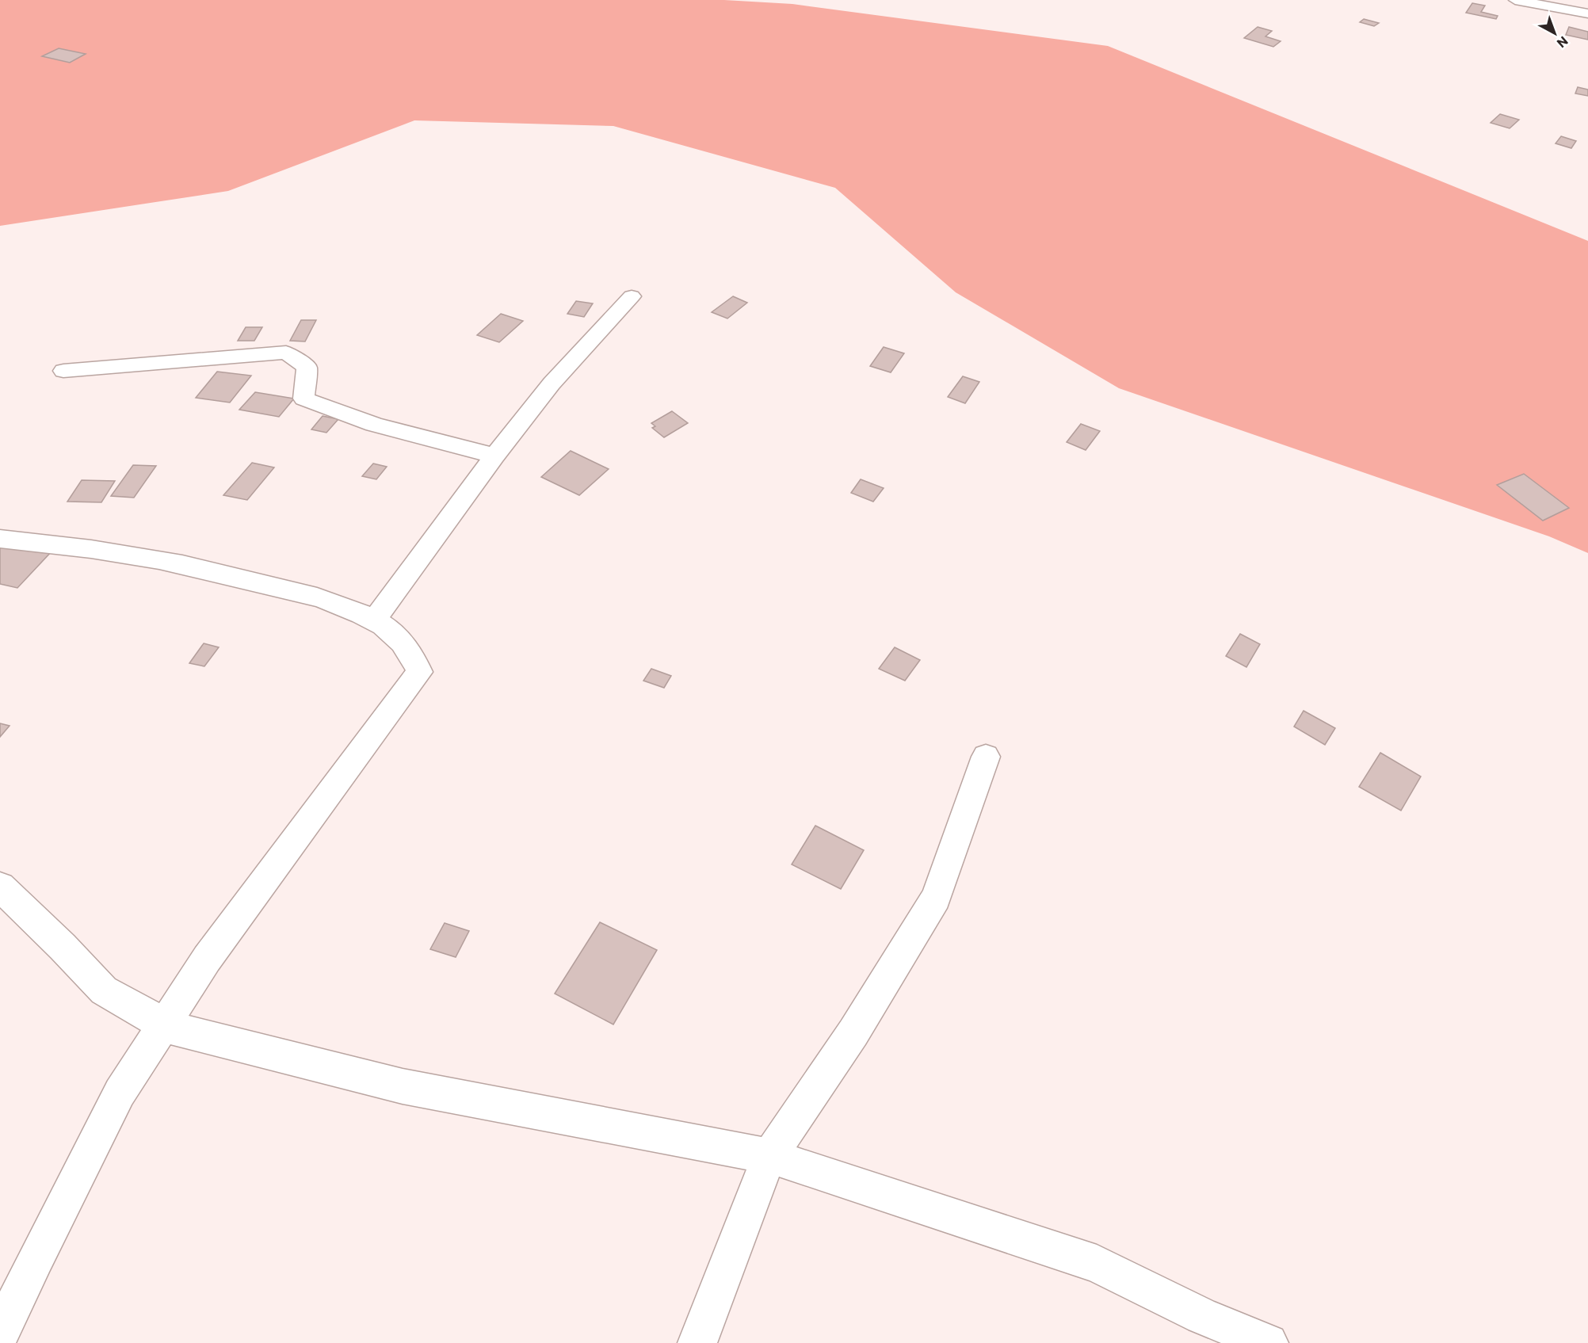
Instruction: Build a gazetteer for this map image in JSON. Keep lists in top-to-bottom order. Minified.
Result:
{"north":"bottom right"}
